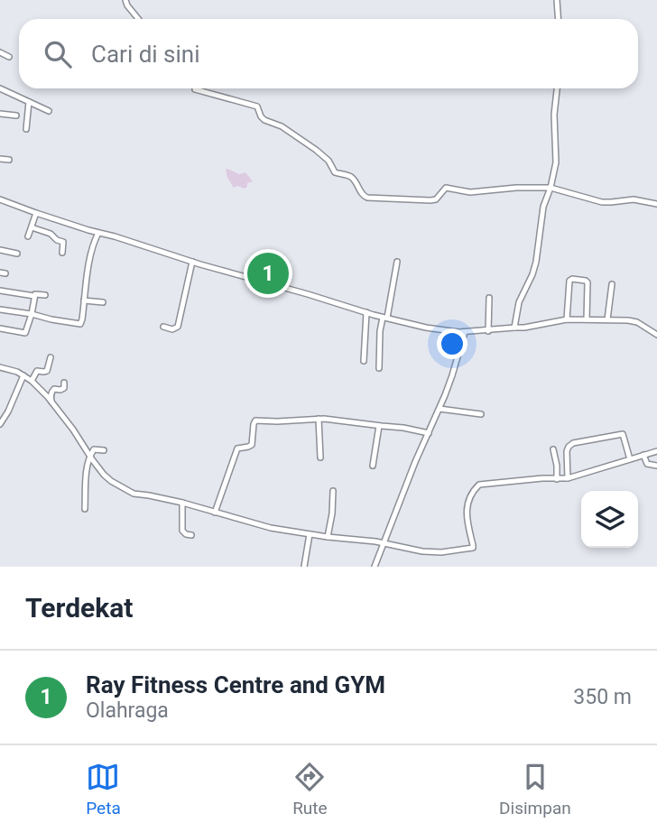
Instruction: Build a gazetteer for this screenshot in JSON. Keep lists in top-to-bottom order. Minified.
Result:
{"page":{"search":"Cari di sini","pins":"1","heading":"Terdekat","list":[{"mark":"1","name":"Ray Fitness Centre and GYM","note":"Olahraga","value":"350 m"}],"nav":["Peta","Rute","Disimpan"]}}
